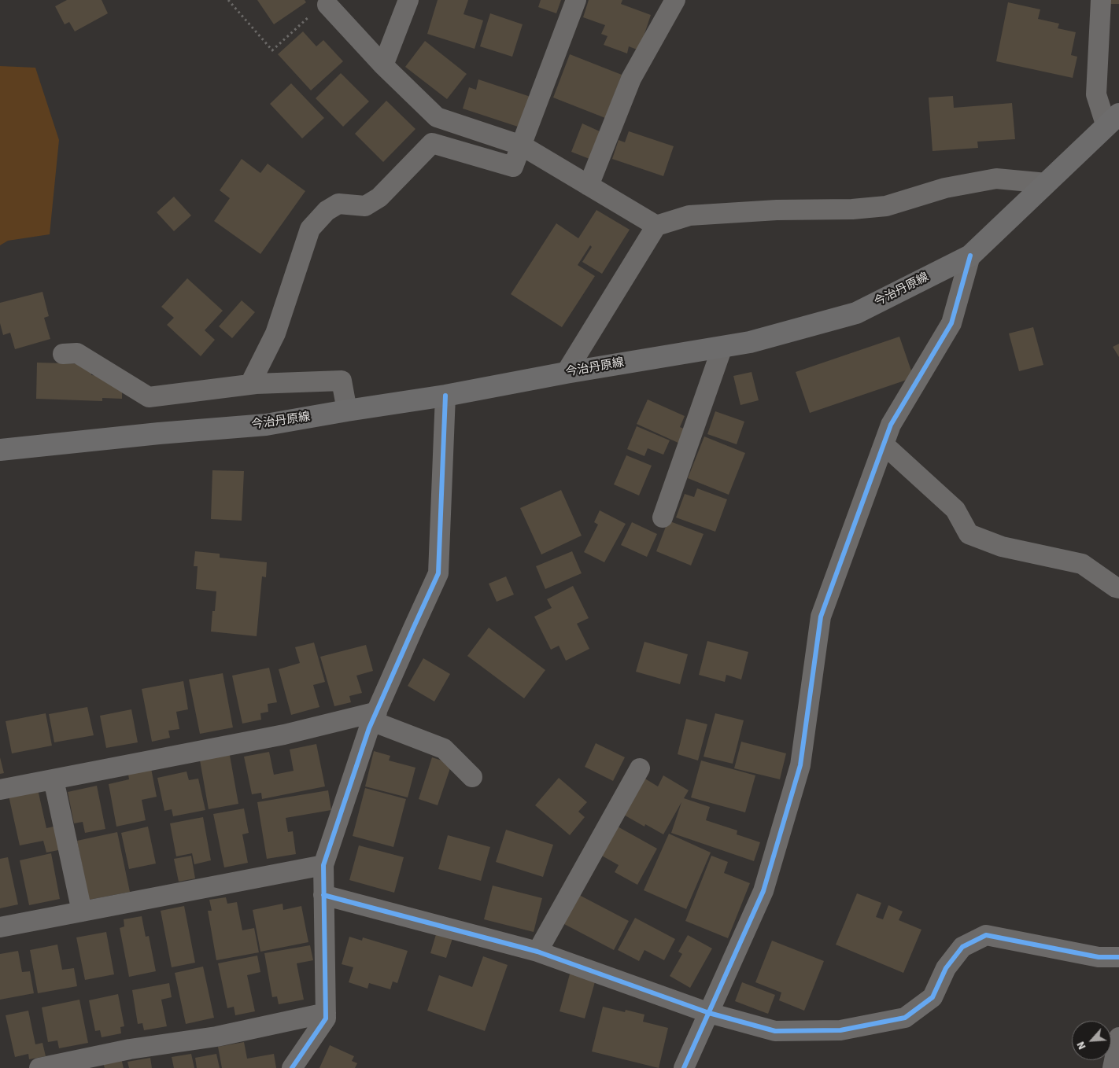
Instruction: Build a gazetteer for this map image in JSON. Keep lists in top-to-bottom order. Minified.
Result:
{"streets":{"main road":["今治丹原線"]},"north":"bottom left"}
